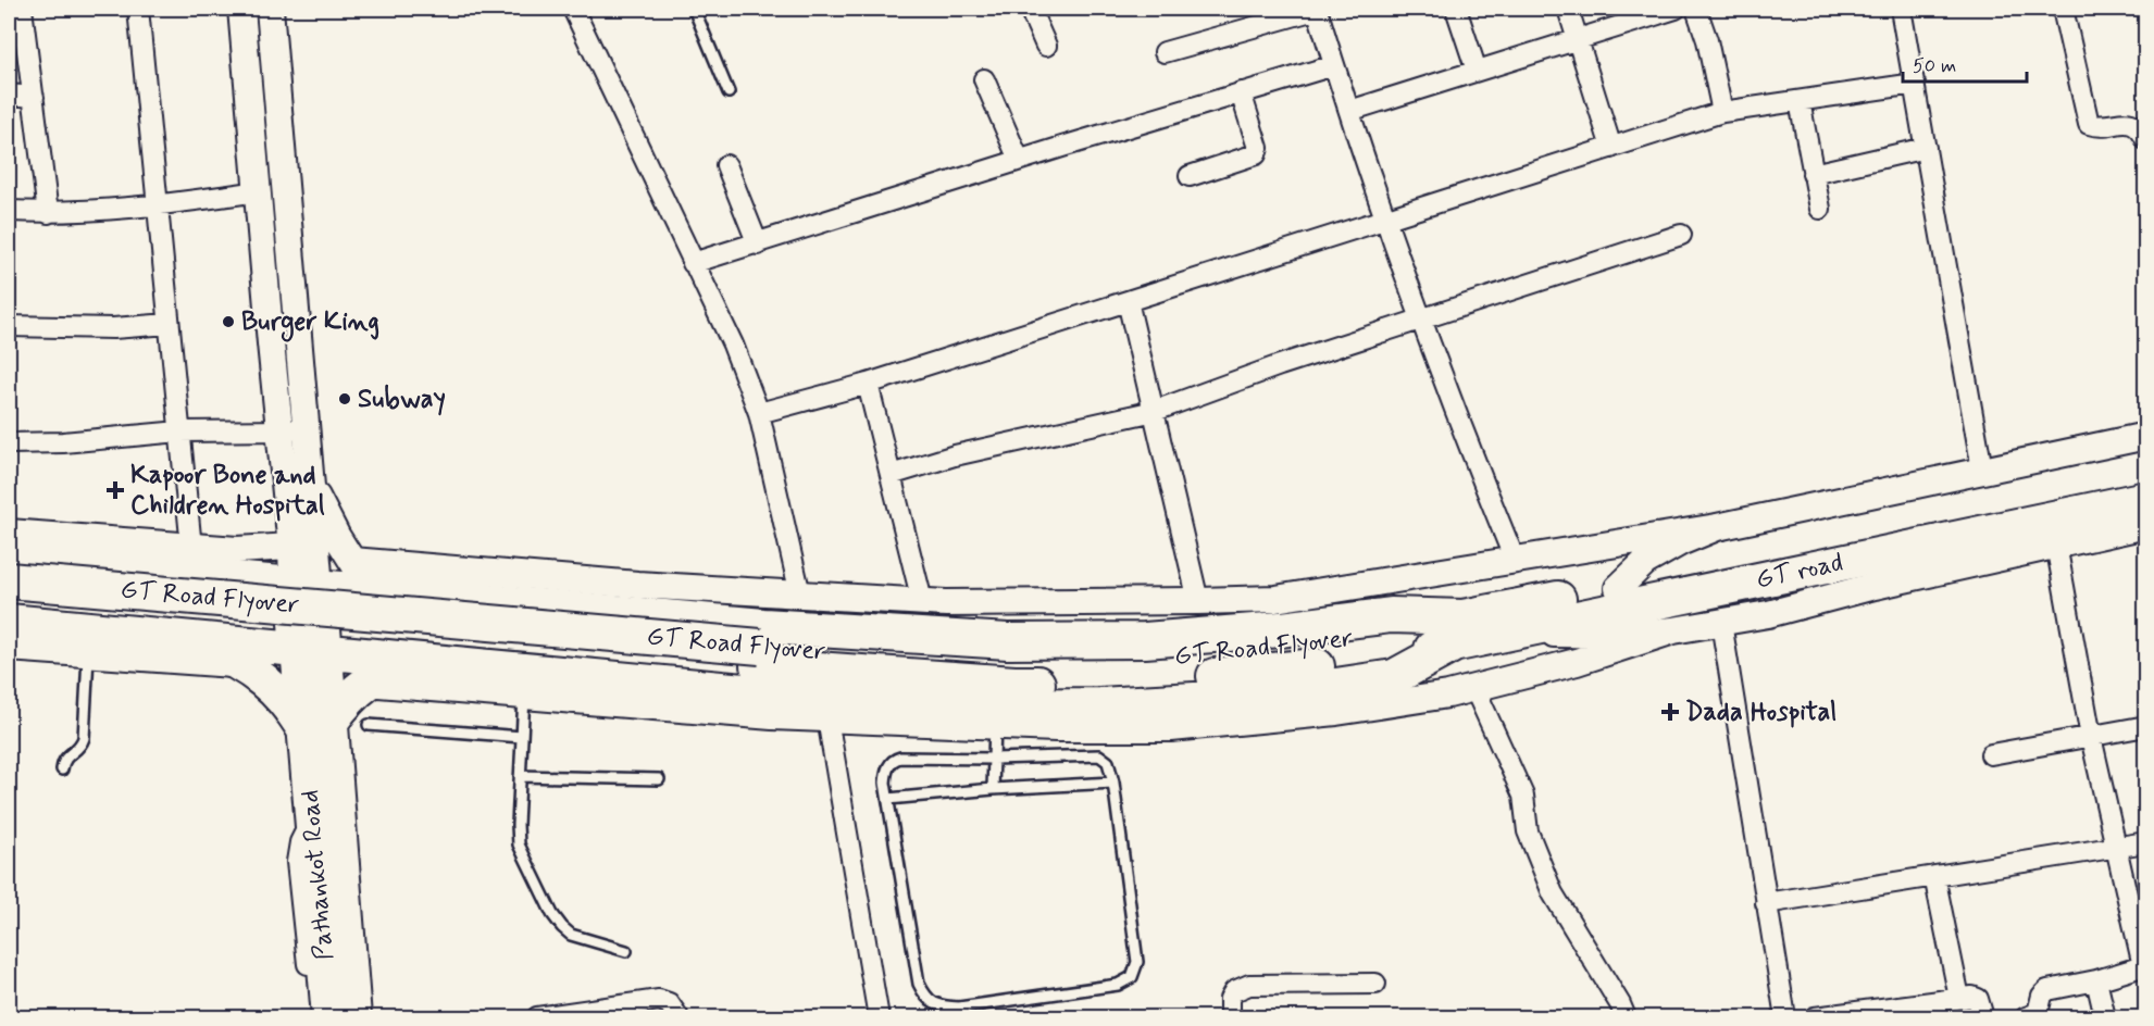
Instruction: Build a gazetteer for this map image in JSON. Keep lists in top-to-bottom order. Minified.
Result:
{"streets":{"highway":["GT road","GT Road Flyover","Pathankot Road"]},"crossings":[["GT road","GT Road Flyover"]],"places":{"other":["Burger King","Subway"],"health":["Kapoor Bone and Children Hospital","Dada Hospital"]},"scale_bar":"50 m"}
